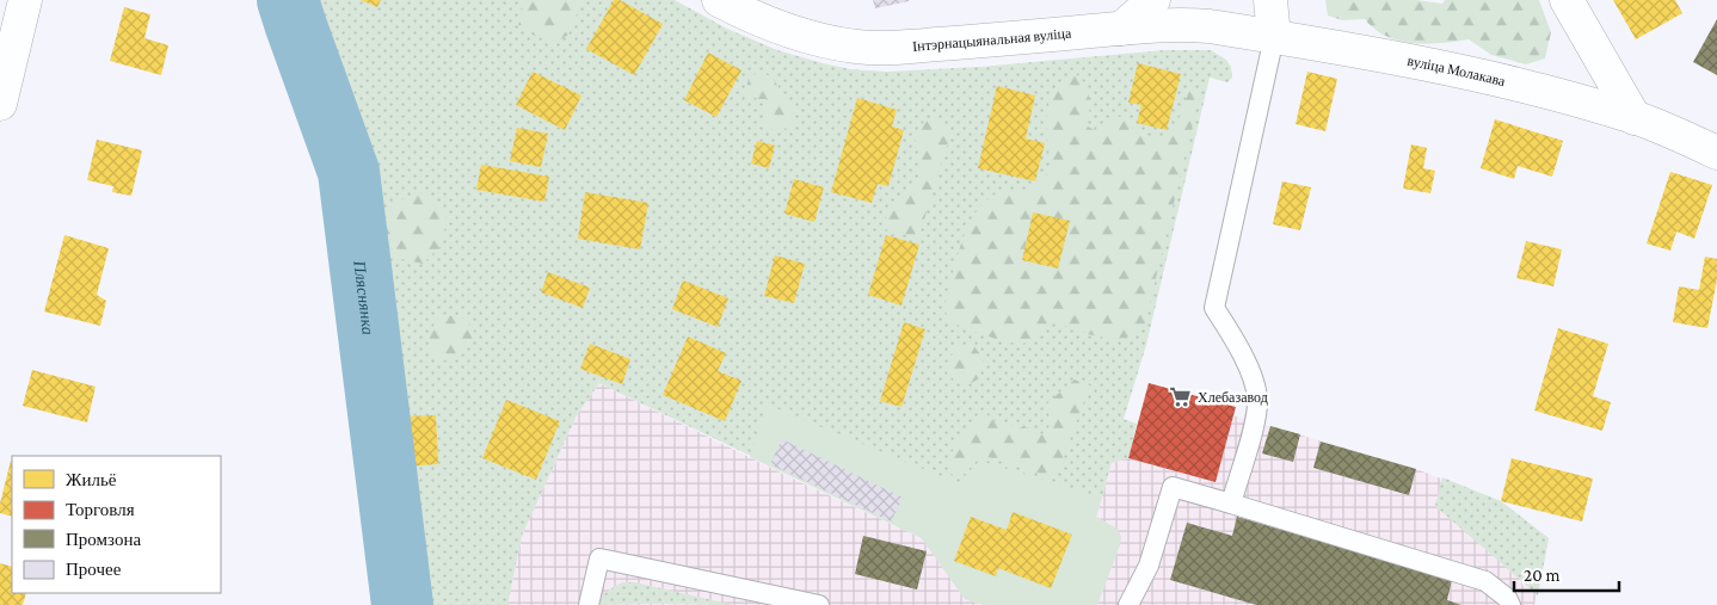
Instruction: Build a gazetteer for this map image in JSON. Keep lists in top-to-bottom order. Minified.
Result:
{"streets":{"main road":["Інтэрнацыянальная вуліца","вуліца Молакава"]},"crossings":[["Інтэрнацыянальная вуліца","вуліца Молакава"]],"water":["Пляснянка"],"places":{"supermarket":["Хлебазавод"]},"legend":["Жильё","Торговля","Промзона","Прочее"],"scale_bar":"20 m"}
